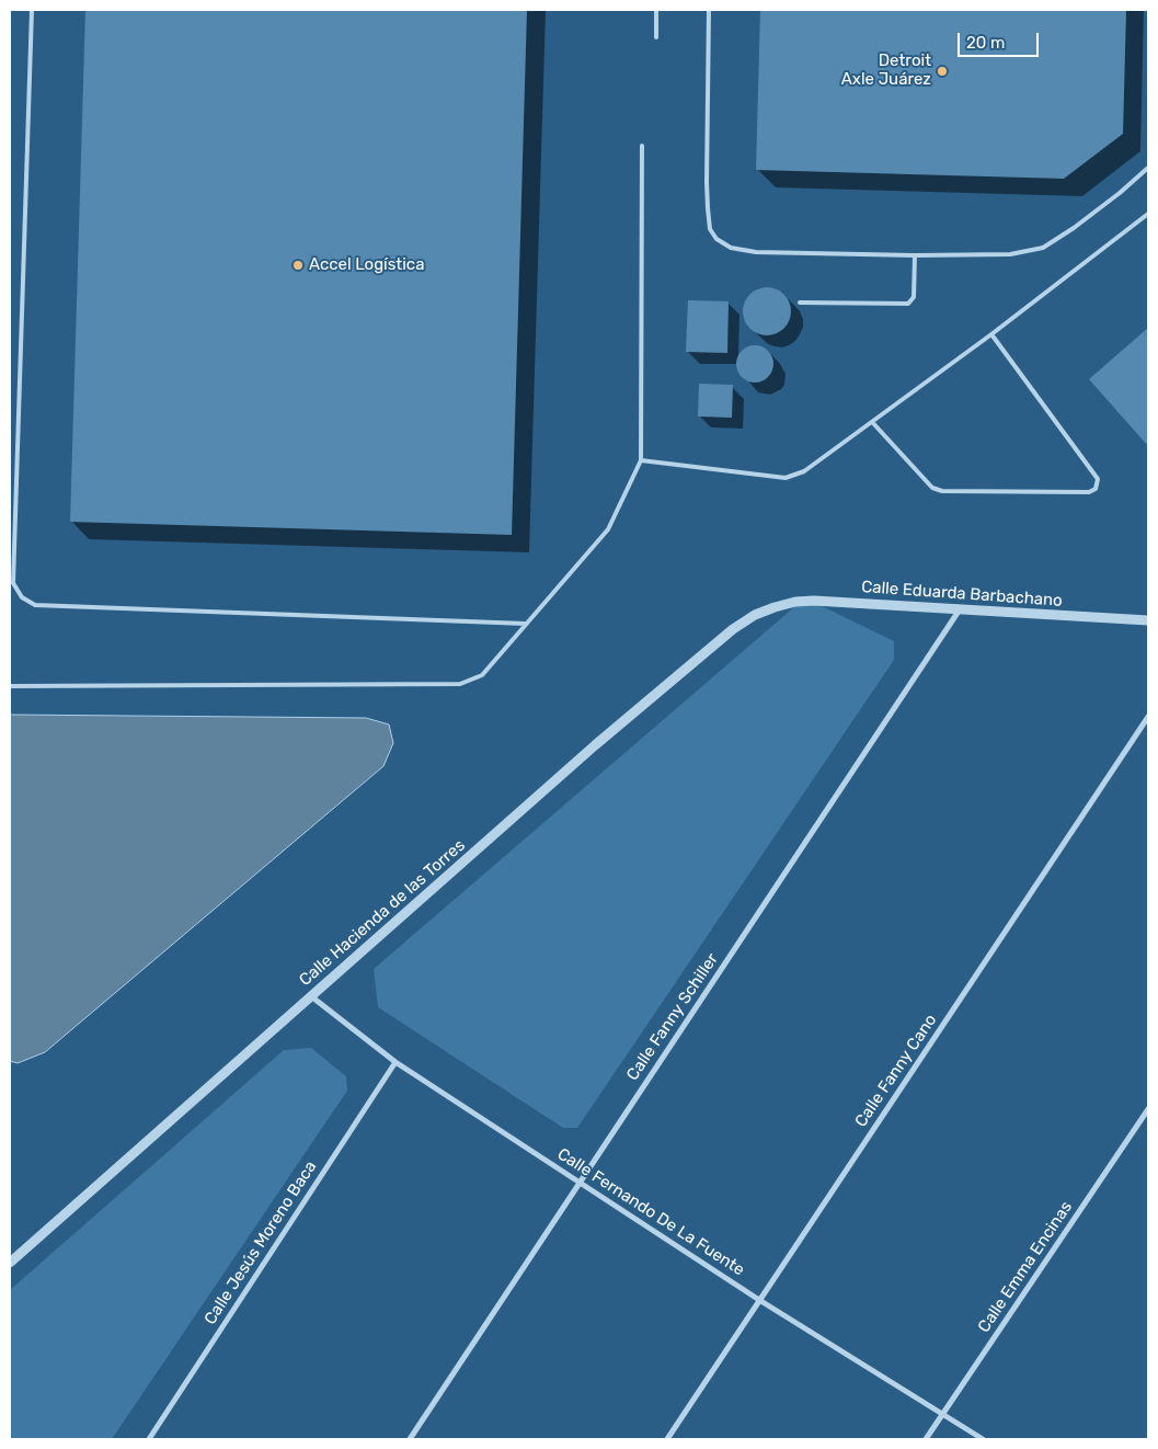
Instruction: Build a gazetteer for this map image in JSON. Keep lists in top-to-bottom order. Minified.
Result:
{"streets":{"street":["Calle Eduarda Barbachano","Calle Hacienda de las Torres","Calle Fanny Schiller","Calle Fanny Cano","Calle Fernando De La Fuente","Calle Jesús Moreno Baca","Calle Emma Encinas"]},"crossings":[["Calle Eduarda Barbachano","Calle Hacienda de las Torres"],["Calle Eduarda Barbachano","Calle Fanny Schiller"],["Calle Hacienda de las Torres","Calle Fernando De La Fuente"],["Calle Fanny Schiller","Calle Fernando De La Fuente"],["Calle Fanny Cano","Calle Fernando De La Fuente"],["Calle Fernando De La Fuente","Calle Jesús Moreno Baca"],["Calle Fernando De La Fuente","Calle Emma Encinas"]],"places":["Detroit Axle Juárez","Accel Logística"],"scale_bar":"20 m"}
